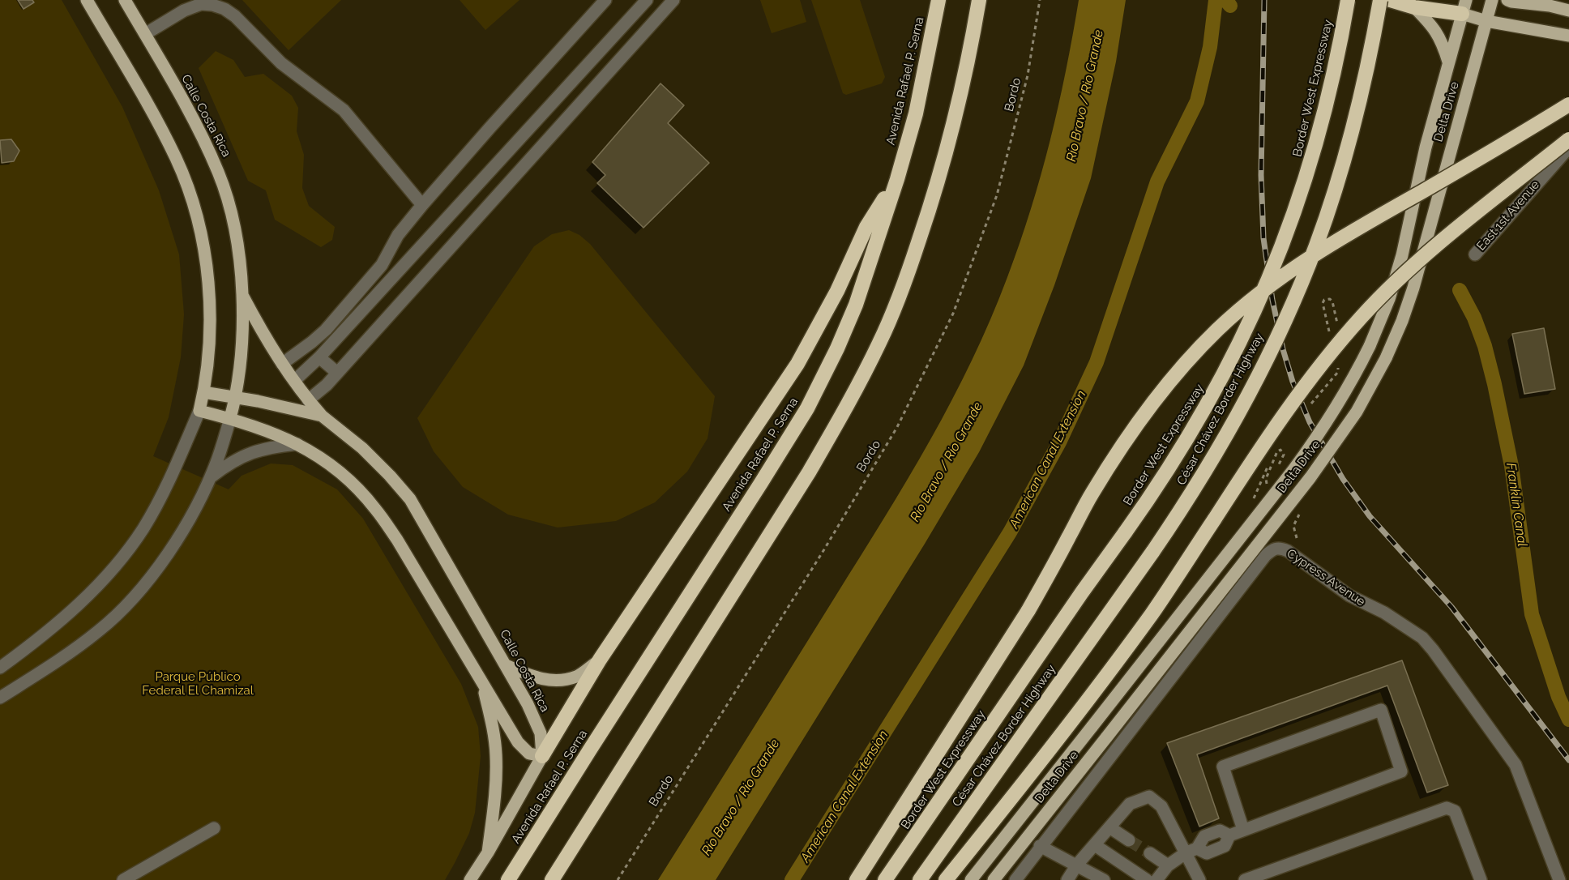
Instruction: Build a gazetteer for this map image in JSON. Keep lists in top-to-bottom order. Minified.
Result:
{"streets":{"highway":["Avenida Rafael P. Serna","Border West Expressway","César Chávez Border Highway"],"main road":["Delta Drive","Calle Costa Rica"],"street":["East 1st Avenue","Cypress Avenue"],"path":["Bordo"]},"water":["Río Bravo / Rio Grande","American Canal Extension","Franklin Canal"],"parks":["Parque Público Federal El Chamizal"]}
